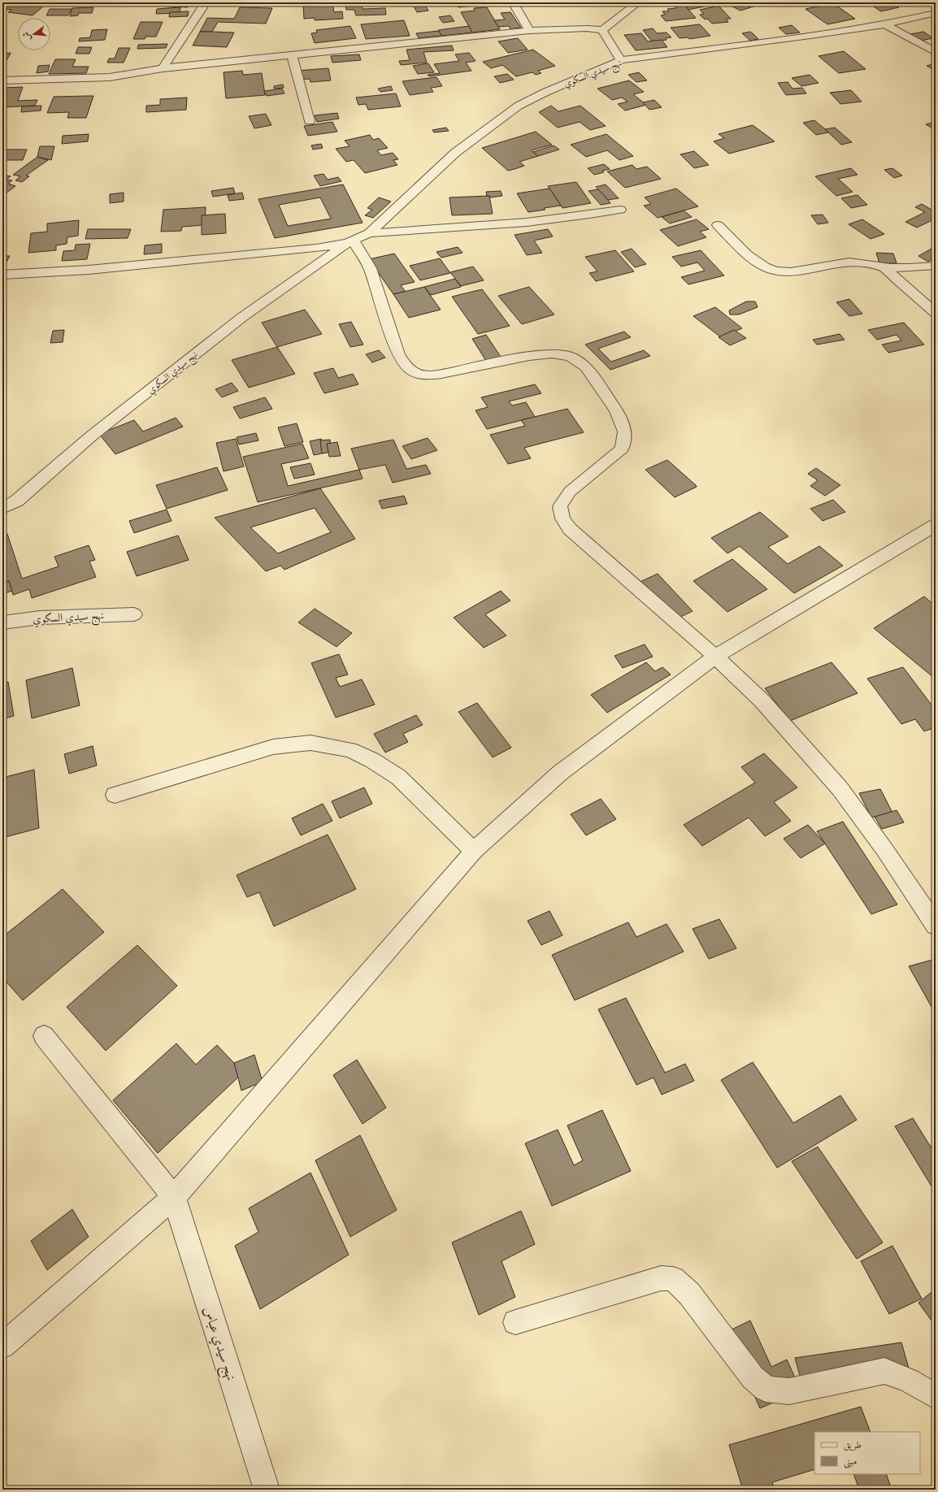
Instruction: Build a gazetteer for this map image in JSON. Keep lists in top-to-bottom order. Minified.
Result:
{"streets":{"street":["نهج سيدي السكوي","نهج سيدي عباس"]},"legend":["طريق","مبنى"],"north":"left"}
